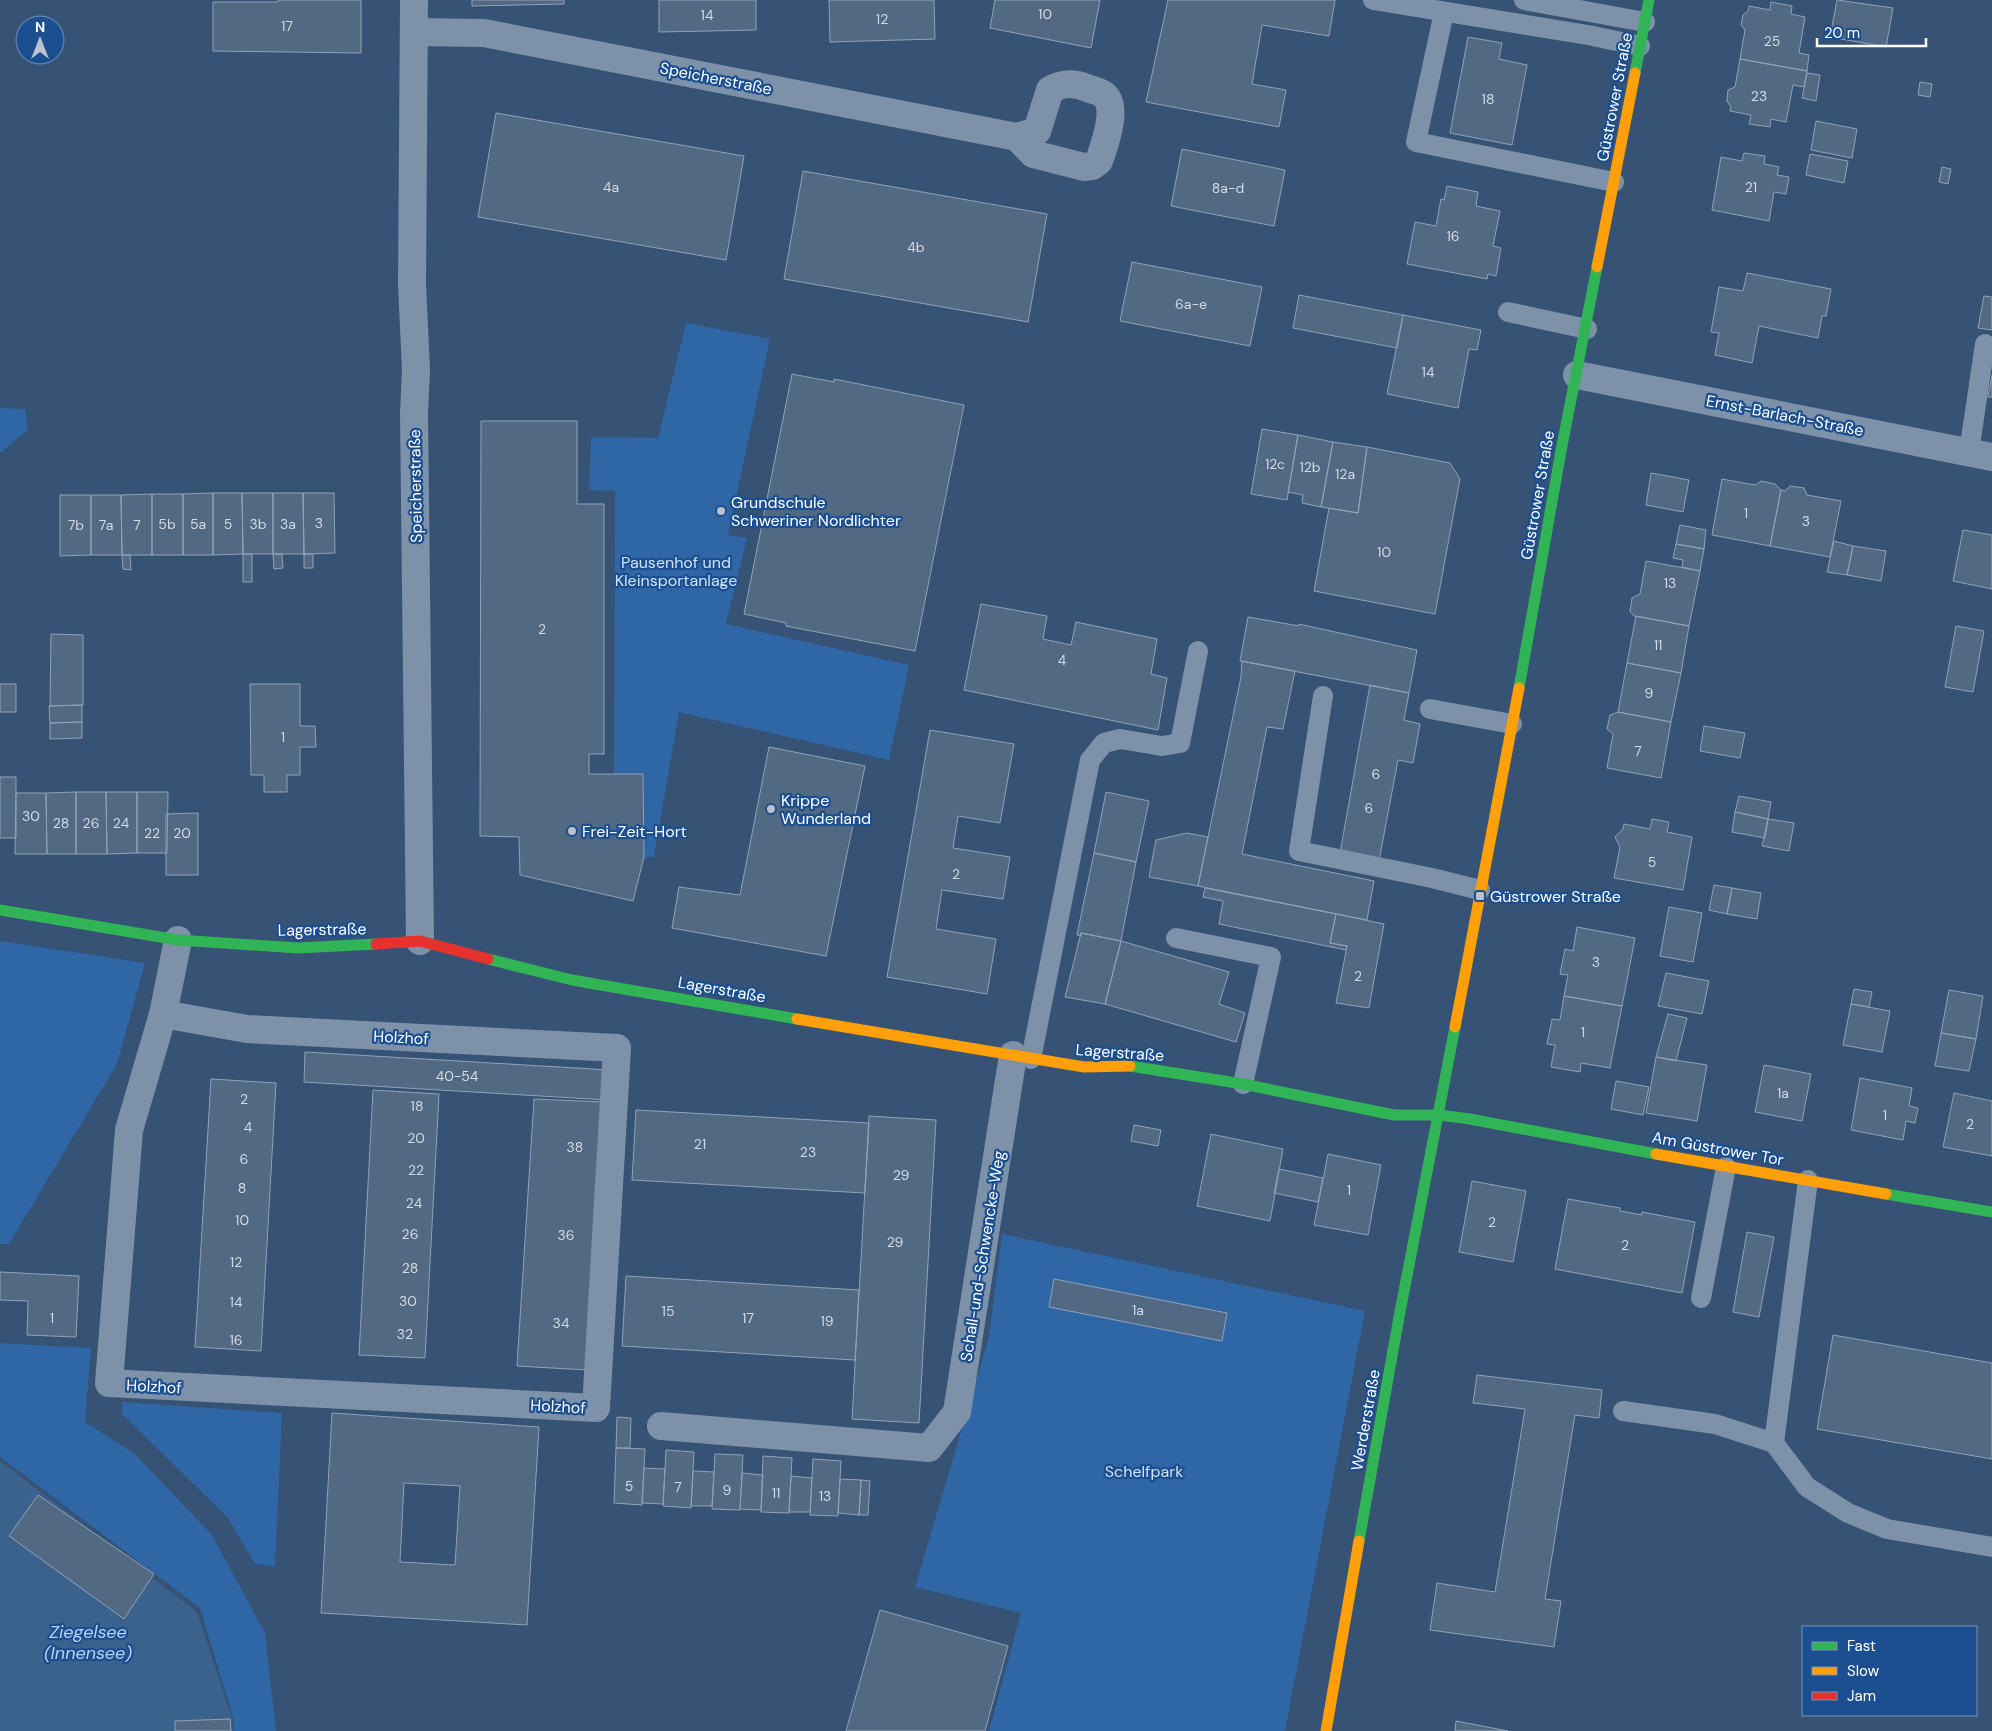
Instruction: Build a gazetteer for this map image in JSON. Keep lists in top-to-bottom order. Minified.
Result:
{"streets":{"street":["Speicherstraße","Güstrower Straße","Ernst-Barlach-Straße","Lagerstraße","Holzhof","Am Güstrower Tor","Schall-und-Schwencke-Weg","Werderstraße"]},"crossings":[["Speicherstraße","Lagerstraße"],["Güstrower Straße","Ernst-Barlach-Straße"],["Güstrower Straße","Lagerstraße"],["Güstrower Straße","Am Güstrower Tor"],["Güstrower Straße","Werderstraße"],["Lagerstraße","Holzhof"],["Lagerstraße","Am Güstrower Tor"],["Lagerstraße","Schall-und-Schwencke-Weg"],["Lagerstraße","Werderstraße"],["Am Güstrower Tor","Werderstraße"]],"water":["Ziegelsee (Innensee)"],"parks":["Pausenhof und Kleinsportanlage","Schelfpark"],"places":{"other":["Grundschule Schweriner Nordlichter","Krippe Wunderland","Frei-Zeit-Hort"],"transit":["Güstrower Straße"]},"house_numbers":["10","14","12","17","25","23","18","4a","21","8a-d","16","4b","6a-e","14","12c","12b","12a","1","3","3","5b","5a","5","3b","3a","7b","7a","7","10","13","2","11","4","9","1","7","6","6","30","28","26","24","22","20","5","2","3","2","1","40-54","1a","2","18","1","2","4","20","21","38","23","6","22","29","8","1","24","10","2","26","36","29","2","12","28","30","14","1a","15","1","17","19","34","32","16","5","7","9","11","13"],"legend":["Fast","Slow","Jam"],"scale_bar":"20 m","north":"top"}
